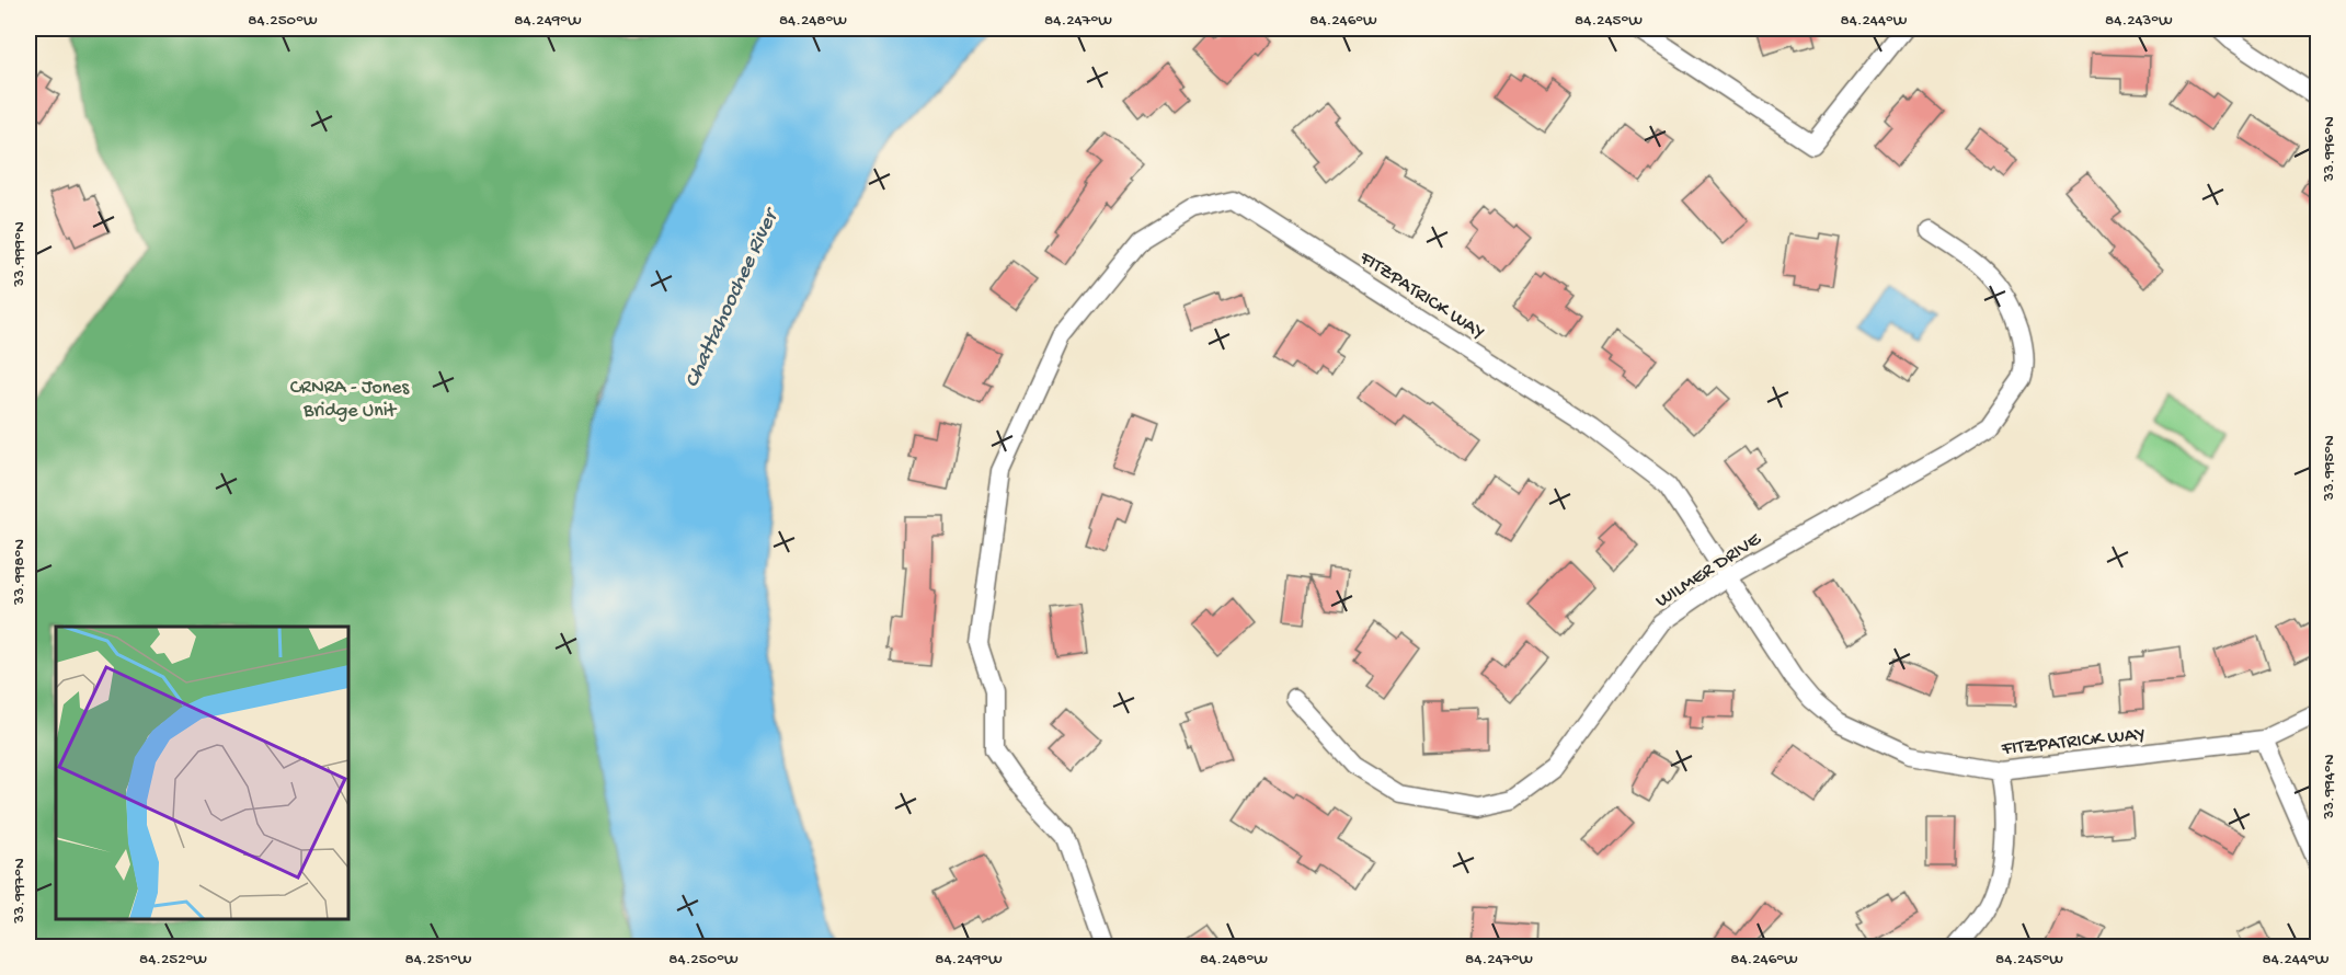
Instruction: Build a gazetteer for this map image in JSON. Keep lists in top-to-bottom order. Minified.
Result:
{"streets":{"street":["FITZPATRICK WAY","WILMER DRIVE"]},"crossings":[["FITZPATRICK WAY","WILMER DRIVE"]],"water":["Chattahoochee River"],"parks":["CRNRA - Jones Bridge Unit"],"coordinates":["84.250°W","84.249°W","84.248°W","84.247°W","84.246°W","84.245°W","84.244°W","84.243°W","33.996°N","33.999°N","33.995°N","33.998°N","33.994°N","33.997°N","84.252°W","84.251°W"]}
